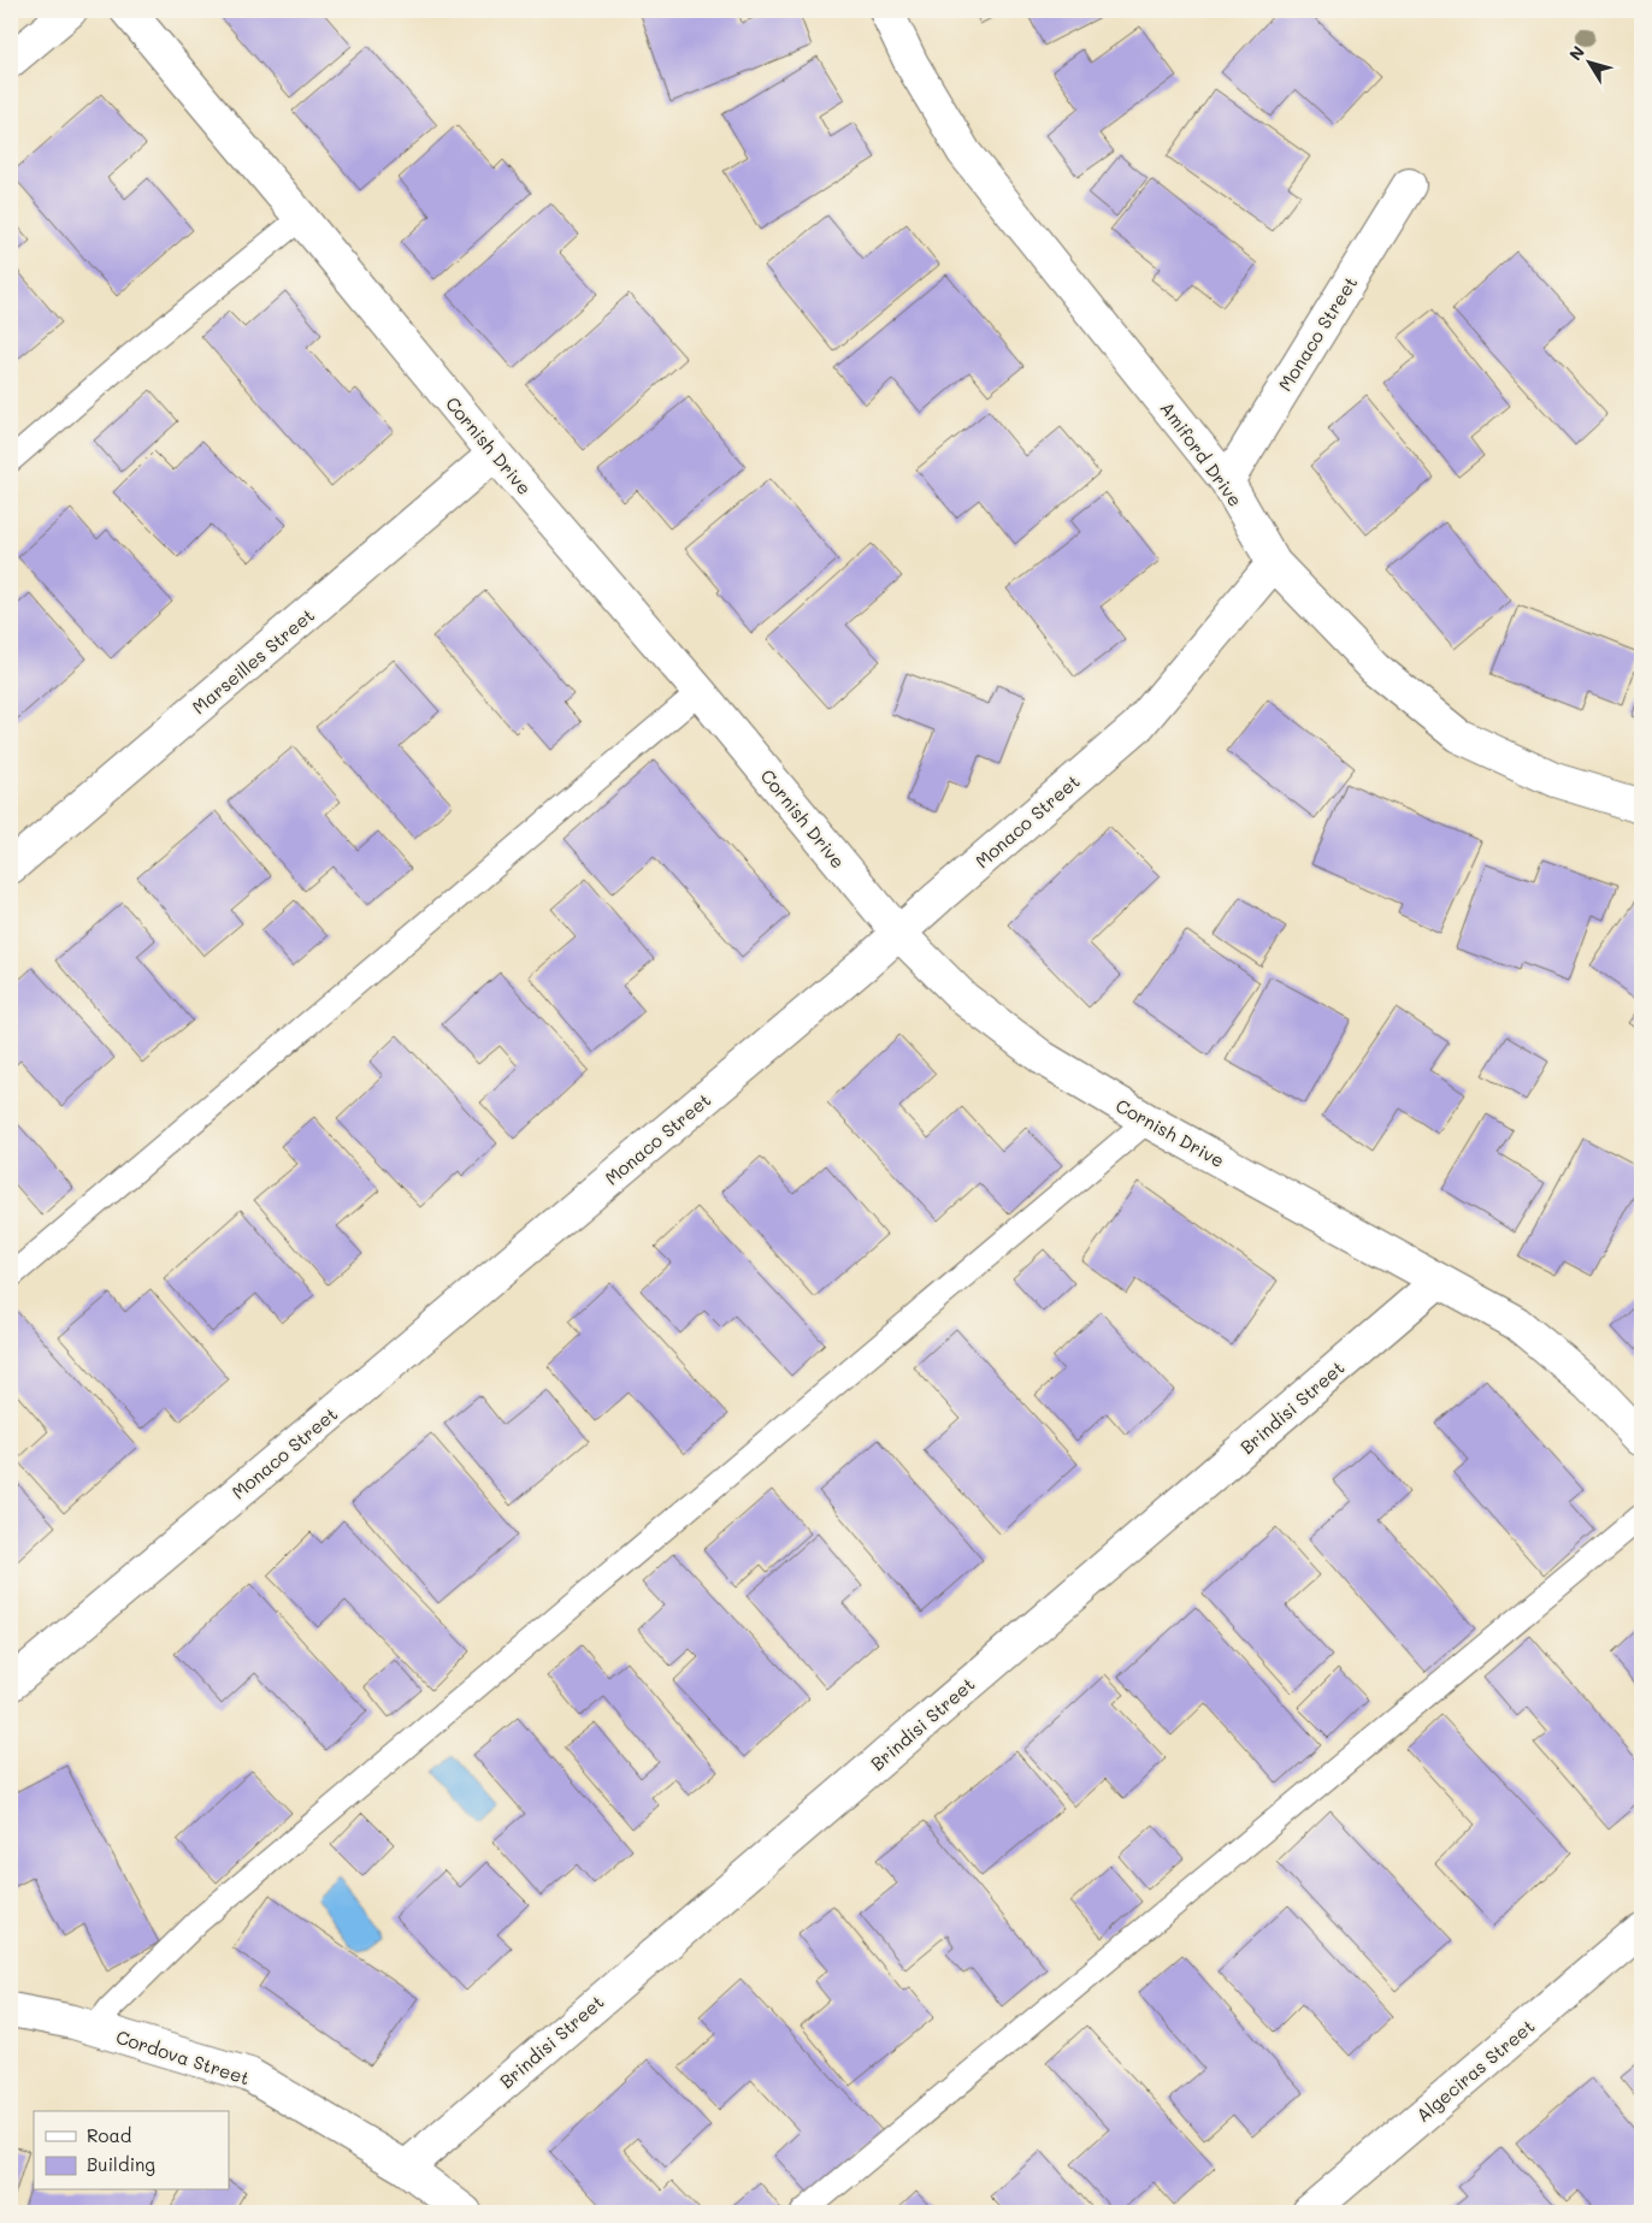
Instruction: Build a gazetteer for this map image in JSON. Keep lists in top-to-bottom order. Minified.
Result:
{"streets":{"street":["Monaco Street","Cornish Drive","Amiford Drive","Marseilles Street","Brindisi Street","Cordova Street","Algeciras Street"]},"crossings":[["Monaco Street","Cornish Drive"],["Monaco Street","Amiford Drive"],["Cornish Drive","Marseilles Street"],["Cornish Drive","Brindisi Street"],["Brindisi Street","Cordova Street"]],"legend":["Road","Building"],"north":"top left"}
